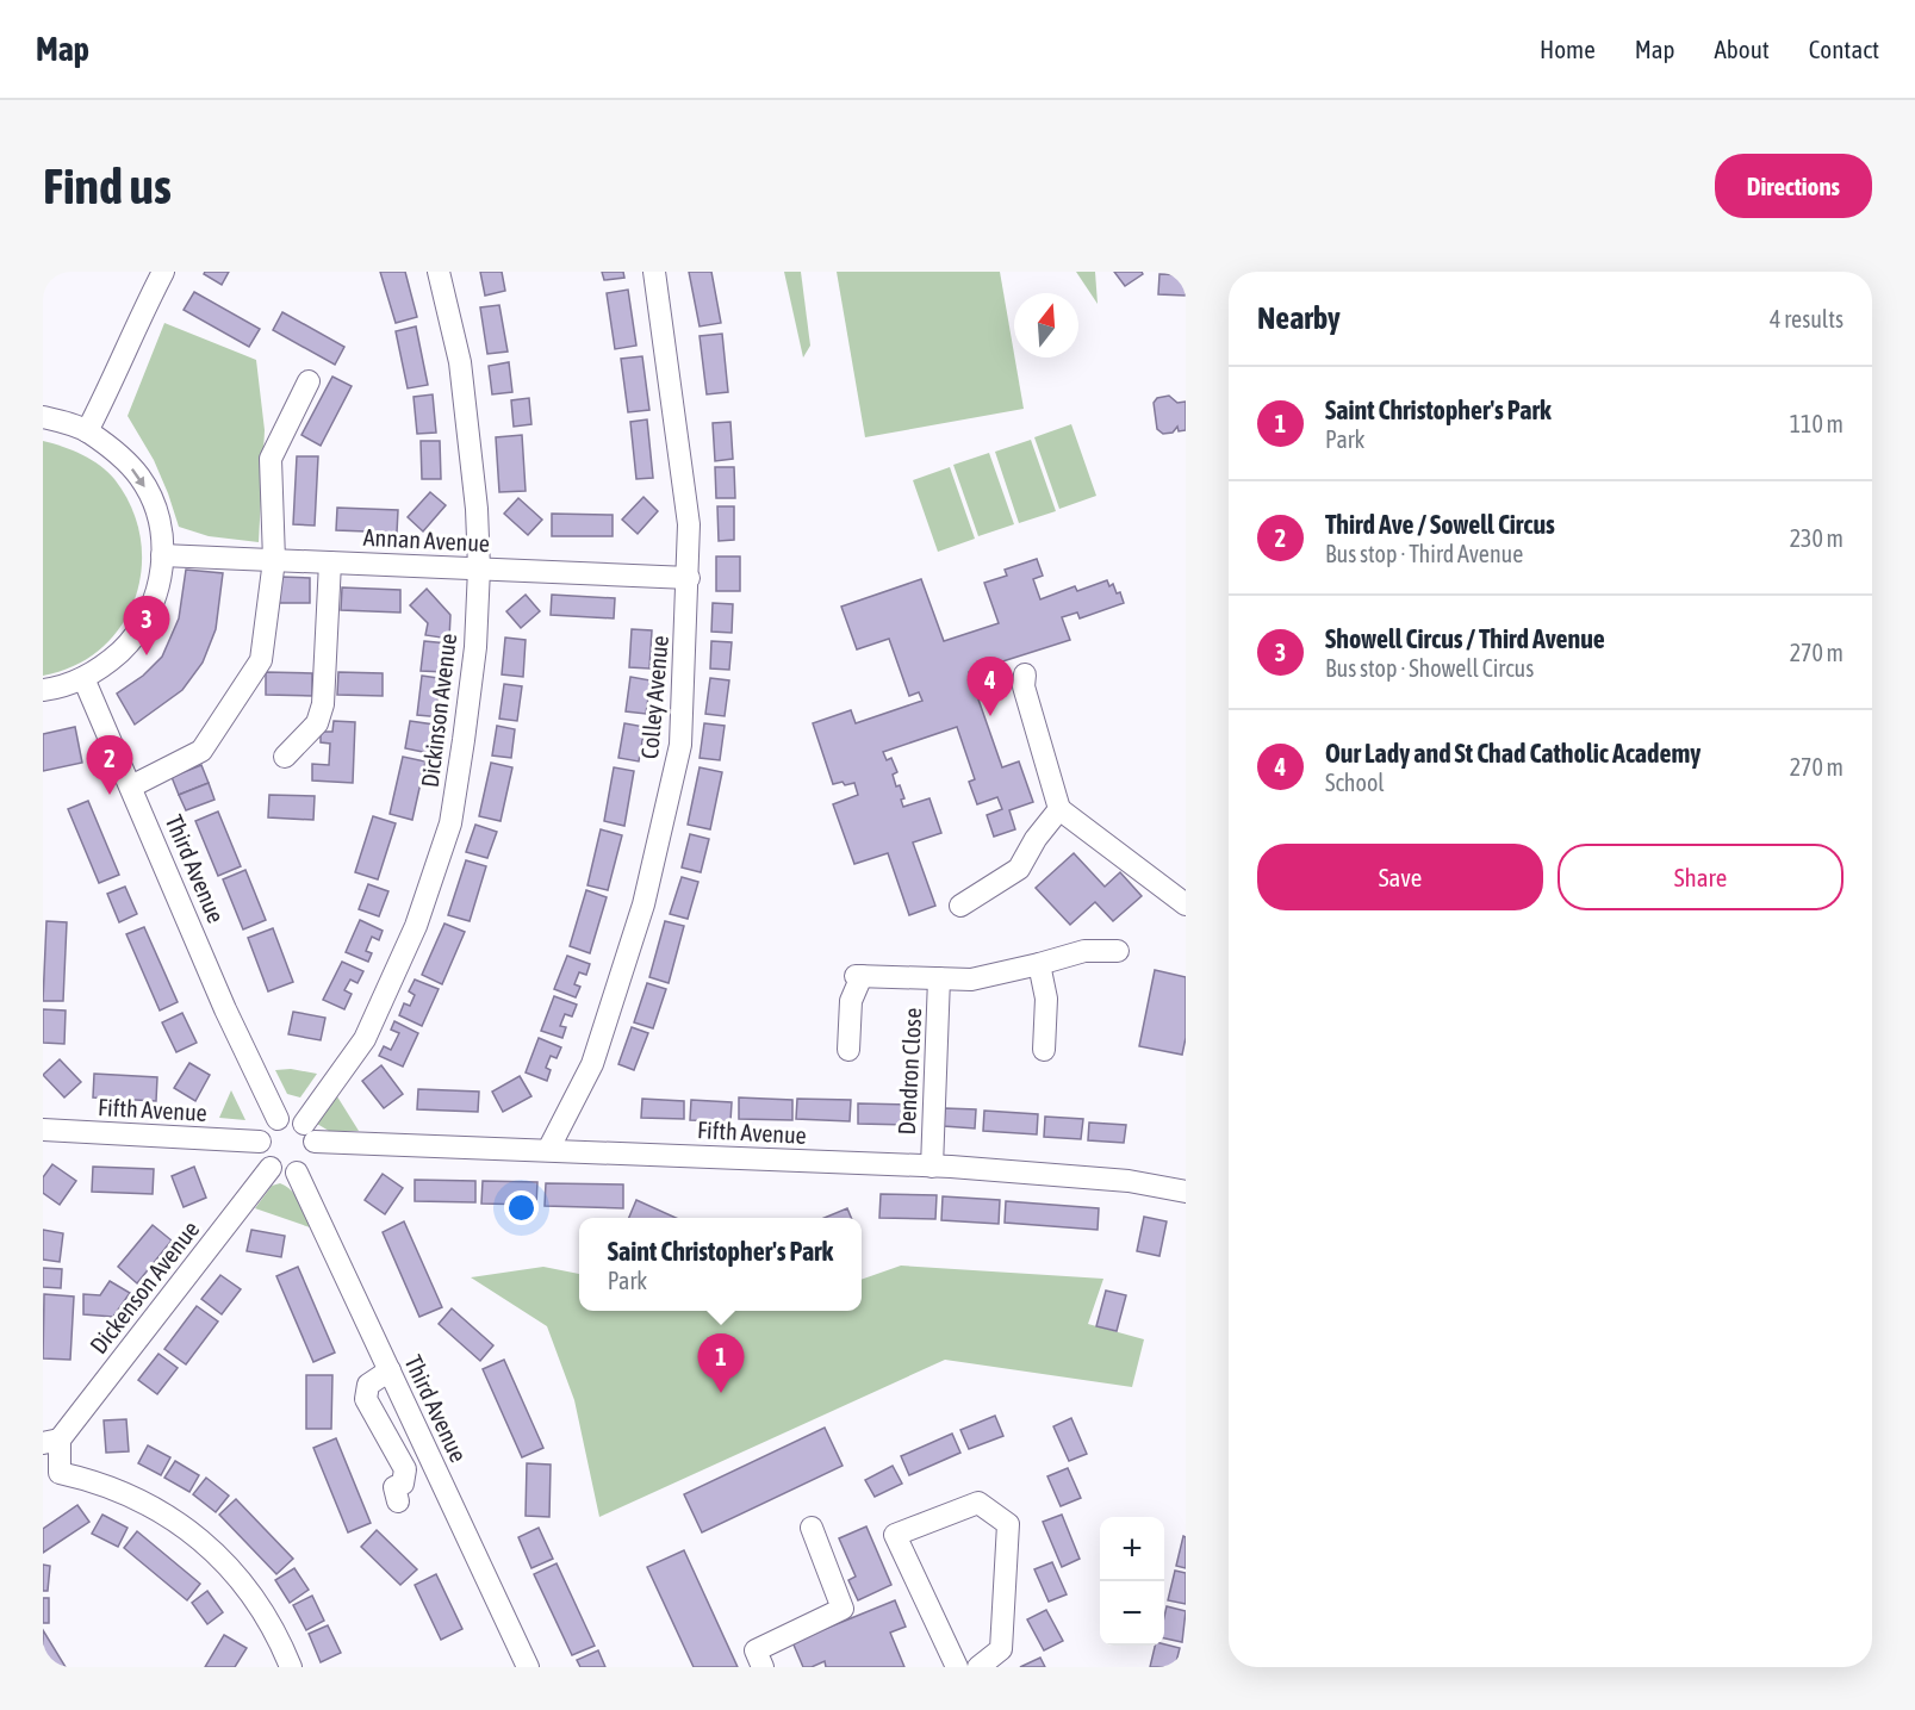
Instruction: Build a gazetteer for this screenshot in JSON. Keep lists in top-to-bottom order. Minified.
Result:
{"streets":{"street":["Annan Avenue","Colley Avenue","Dickinson Avenue","Third Avenue","Dendron Close","Fifth Avenue","Dickenson Avenue"]},"crossings":[["Annan Avenue","Colley Avenue"],["Annan Avenue","Dickinson Avenue"],["Colley Avenue","Fifth Avenue"],["Dickinson Avenue","Third Avenue"],["Dickinson Avenue","Fifth Avenue"],["Dickinson Avenue","Dickenson Avenue"],["Third Avenue","Fifth Avenue"],["Third Avenue","Dickenson Avenue"],["Dendron Close","Fifth Avenue"],["Fifth Avenue","Dickenson Avenue"]],"north":"top","page":{"header":"Map","nav":["Home","Map","About","Contact"],"buttons":["Directions",["Save","Share"]],"title":"Find us","heading":["Nearby","4 results"],"list":[{"mark":"1","name":"Saint Christopher's Park","note":"Park","value":"110 m"},{"mark":"2","name":"Third Ave / Sowell Circus","note":"Bus stop · Third Avenue","value":"230 m"},{"mark":"3","name":"Showell Circus / Third Avenue","note":"Bus stop · Showell Circus","value":"270 m"},{"mark":"4","name":"Our Lady and St Chad Catholic Academy","note":"School","value":"270 m"}],"pins":["3","4","2","1"],"popup":["Saint Christopher's Park","Park"],"map_buttons":["+","−"]}}
